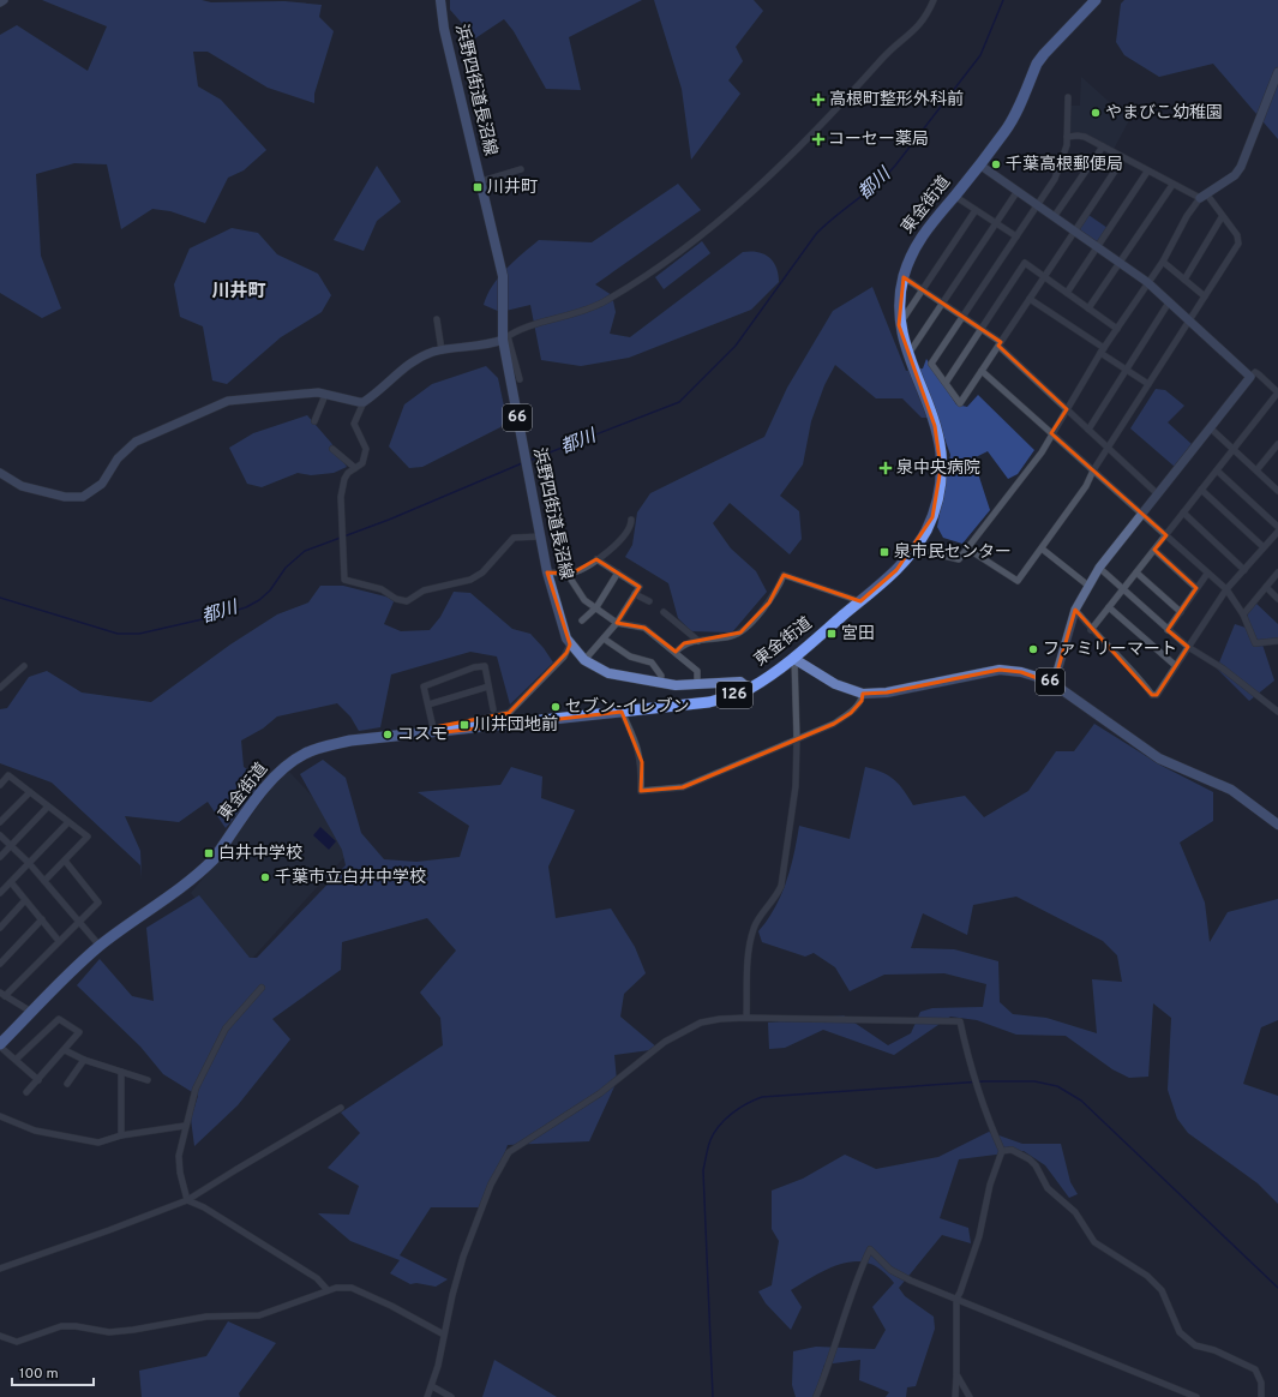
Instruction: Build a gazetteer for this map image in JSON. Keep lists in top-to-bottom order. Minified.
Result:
{"streets":{"highway":["東金街道","126"],"main road":["浜野四街道長沼線","66"]},"crossings":[["浜野四街道長沼線","東金街道"],["東金街道","66"]],"districts":["川井町"],"water":["都川"],"places":{"health":["高根町整形外科前","コーセー薬局","泉中央病院"],"other":["やまびこ幼稚園","千葉高根郵便局","ファミリーマート","セブン-イレブン","コスモ","千葉市立白井中学校"],"transit":["川井町","泉市民センター","宮田","川井団地前","白井中学校"]},"scale_bar":"100 m"}
